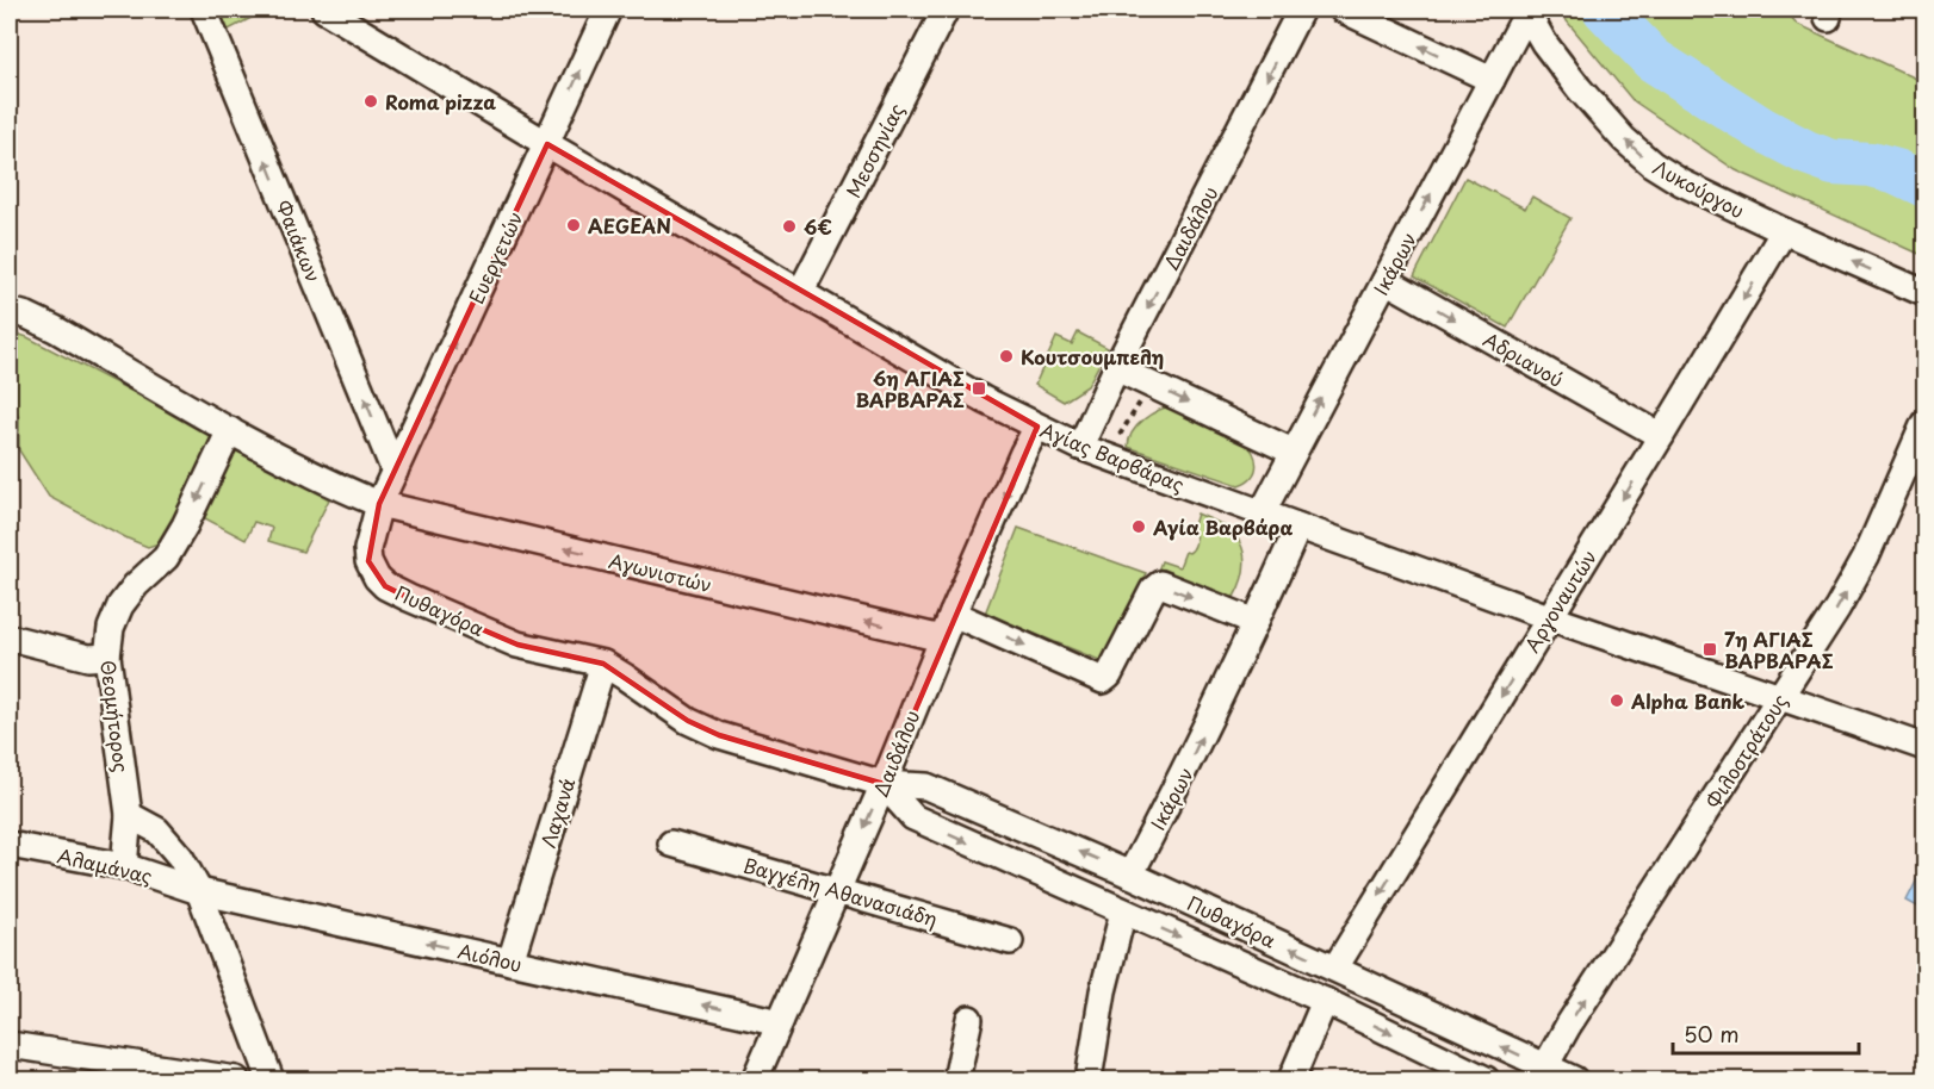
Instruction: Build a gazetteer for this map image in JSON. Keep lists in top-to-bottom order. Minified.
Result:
{"streets":{"street":["Μεσσηνίας","Λυκούργου","Δαιδάλου","Φαιάκων","Ευεργετών","Ικάρων","Αδριανού","Αγίας Βαρβάρας","Αγωνιστών","Αργοναυτών","Πυθαγόρα","Θεομήτορος","Φιλοστράτους","Λαχανά","Αλαμάνας","Βαγγέλη Αθανασιάδη","Αιόλου"]},"crossings":[["Μεσσηνίας","Αγίας Βαρβάρας"],["Λυκούργου","Ικάρων"],["Λυκούργου","Αργοναυτών"],["Δαιδάλου","Αγίας Βαρβάρας"],["Δαιδάλου","Αγωνιστών"],["Δαιδάλου","Πυθαγόρα"],["Δαιδάλου","Βαγγέλη Αθανασιάδη"],["Δαιδάλου","Αιόλου"],["Φαιάκων","Ευεργετών"],["Ευεργετών","Αγίας Βαρβάρας"],["Ευεργετών","Αγωνιστών"],["Ευεργετών","Πυθαγόρα"],["Ικάρων","Αδριανού"],["Ικάρων","Αγίας Βαρβάρας"],["Ικάρων","Πυθαγόρα"],["Αδριανού","Αργοναυτών"],["Αγίας Βαρβάρας","Αργοναυτών"],["Αγίας Βαρβάρας","Φιλοστράτους"],["Αγωνιστών","Πυθαγόρα"],["Αργοναυτών","Πυθαγόρα"],["Πυθαγόρα","Φιλοστράτους"],["Πυθαγόρα","Λαχανά"],["Θεομήτορος","Αλαμάνας"],["Λαχανά","Αιόλου"],["Αλαμάνας","Αιόλου"]],"one_way":["Λυκούργου","Δαιδάλου","Φαιάκων","Ευεργετών","Ικάρων","Αδριανού","Αγωνιστών","Αργοναυτών","Θεομήτορος","Φιλοστράτους","Αιόλου"],"places":{"other":["Roma pizza","AEGEAN","6€","Κουτσουμπελη","Αγία Βαρβάρα","Alpha Bank"],"transit":["6η ΑΓΙΑΣ ΒΑΡΒΑΡΑΣ","7η ΑΓΙΑΣ ΒΑΡΒΑΡΑΣ"]},"scale_bar":"50 m"}
